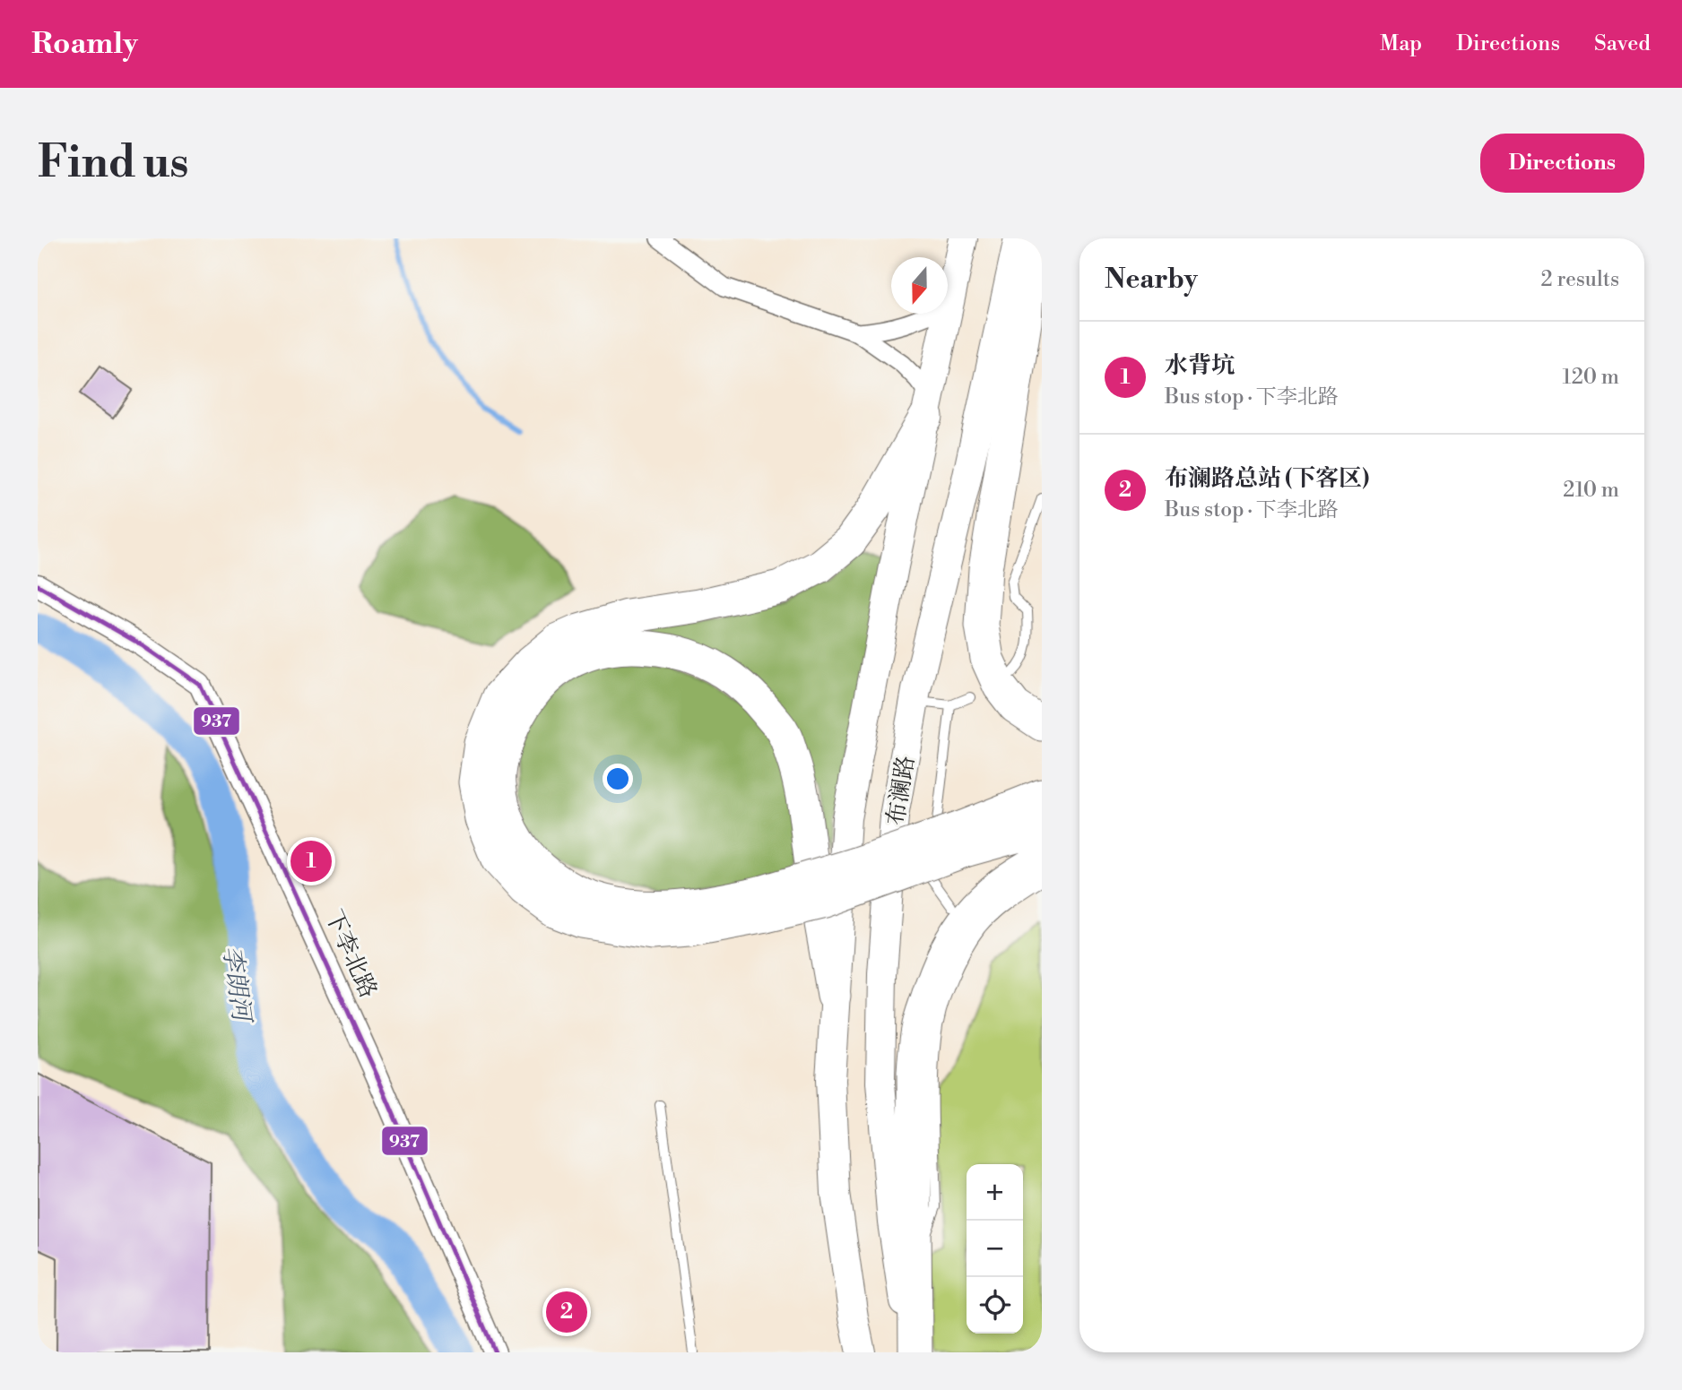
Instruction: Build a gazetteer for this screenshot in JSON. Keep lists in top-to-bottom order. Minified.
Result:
{"streets":{"main road":["布澜路"],"street":["下李北路"]},"water":["李朗河"],"lines":["transit line 937"],"north":"bottom","page":{"header":"Roamly","nav":["Map","Directions","Saved"],"buttons":"Directions","title":"Find us","heading":["Nearby","2 results"],"list":[{"mark":"1","name":"水背坑","note":"Bus stop · 下李北路","value":"120 m"},{"mark":"2","name":"布澜路总站 (下客区)","note":"Bus stop · 下李北路","value":"210 m"}],"pins":["1","2"],"map_buttons":["+","−"]}}
